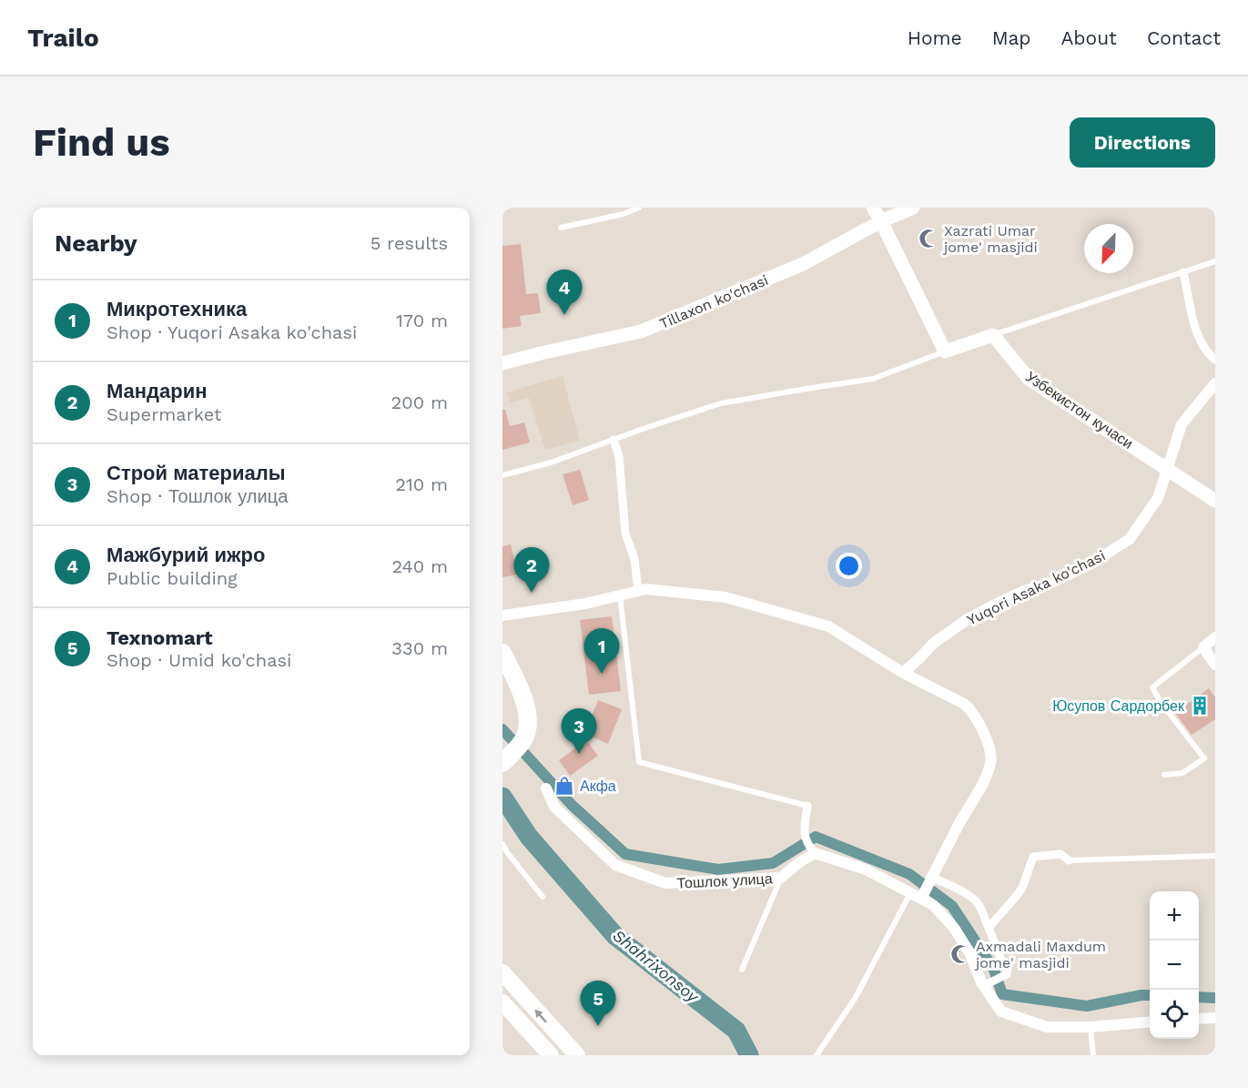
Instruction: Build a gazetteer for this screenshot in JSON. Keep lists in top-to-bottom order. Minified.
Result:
{"streets":{"street":["Tillaxon ko'chasi","Узбекистон кучаси","Yuqori Asaka ko'chasi","Тошлок улица"]},"crossings":[["Узбекистон кучаси","Yuqori Asaka ko'chasi"]],"water":["Shahrixonsoy"],"places":{"mosque":["Xazrati Umar jome' masjidi","Axmadali Maxdum jome' masjidi"],"building":["Юсупов Сардорбек"],"shop":["Акфа"]},"north":"bottom left","page":{"header":"Trailo","nav":["Home","Map","About","Contact"],"buttons":"Directions","title":"Find us","heading":["Nearby","5 results"],"pins":["4","2","1","3","5"],"list":[{"mark":"1","name":"Микротехника","note":"Shop · Yuqori Asaka ko'chasi","value":"170 m"},{"mark":"2","name":"Мандарин","note":"Supermarket","value":"200 m"},{"mark":"3","name":"Строй материалы","note":"Shop · Тошлок улица","value":"210 m"},{"mark":"4","name":"Мажбурий ижро","note":"Public building","value":"240 m"},{"mark":"5","name":"Texnomart","note":"Shop · Umid ko'chasi","value":"330 m"}],"map_buttons":["+","−"]}}
